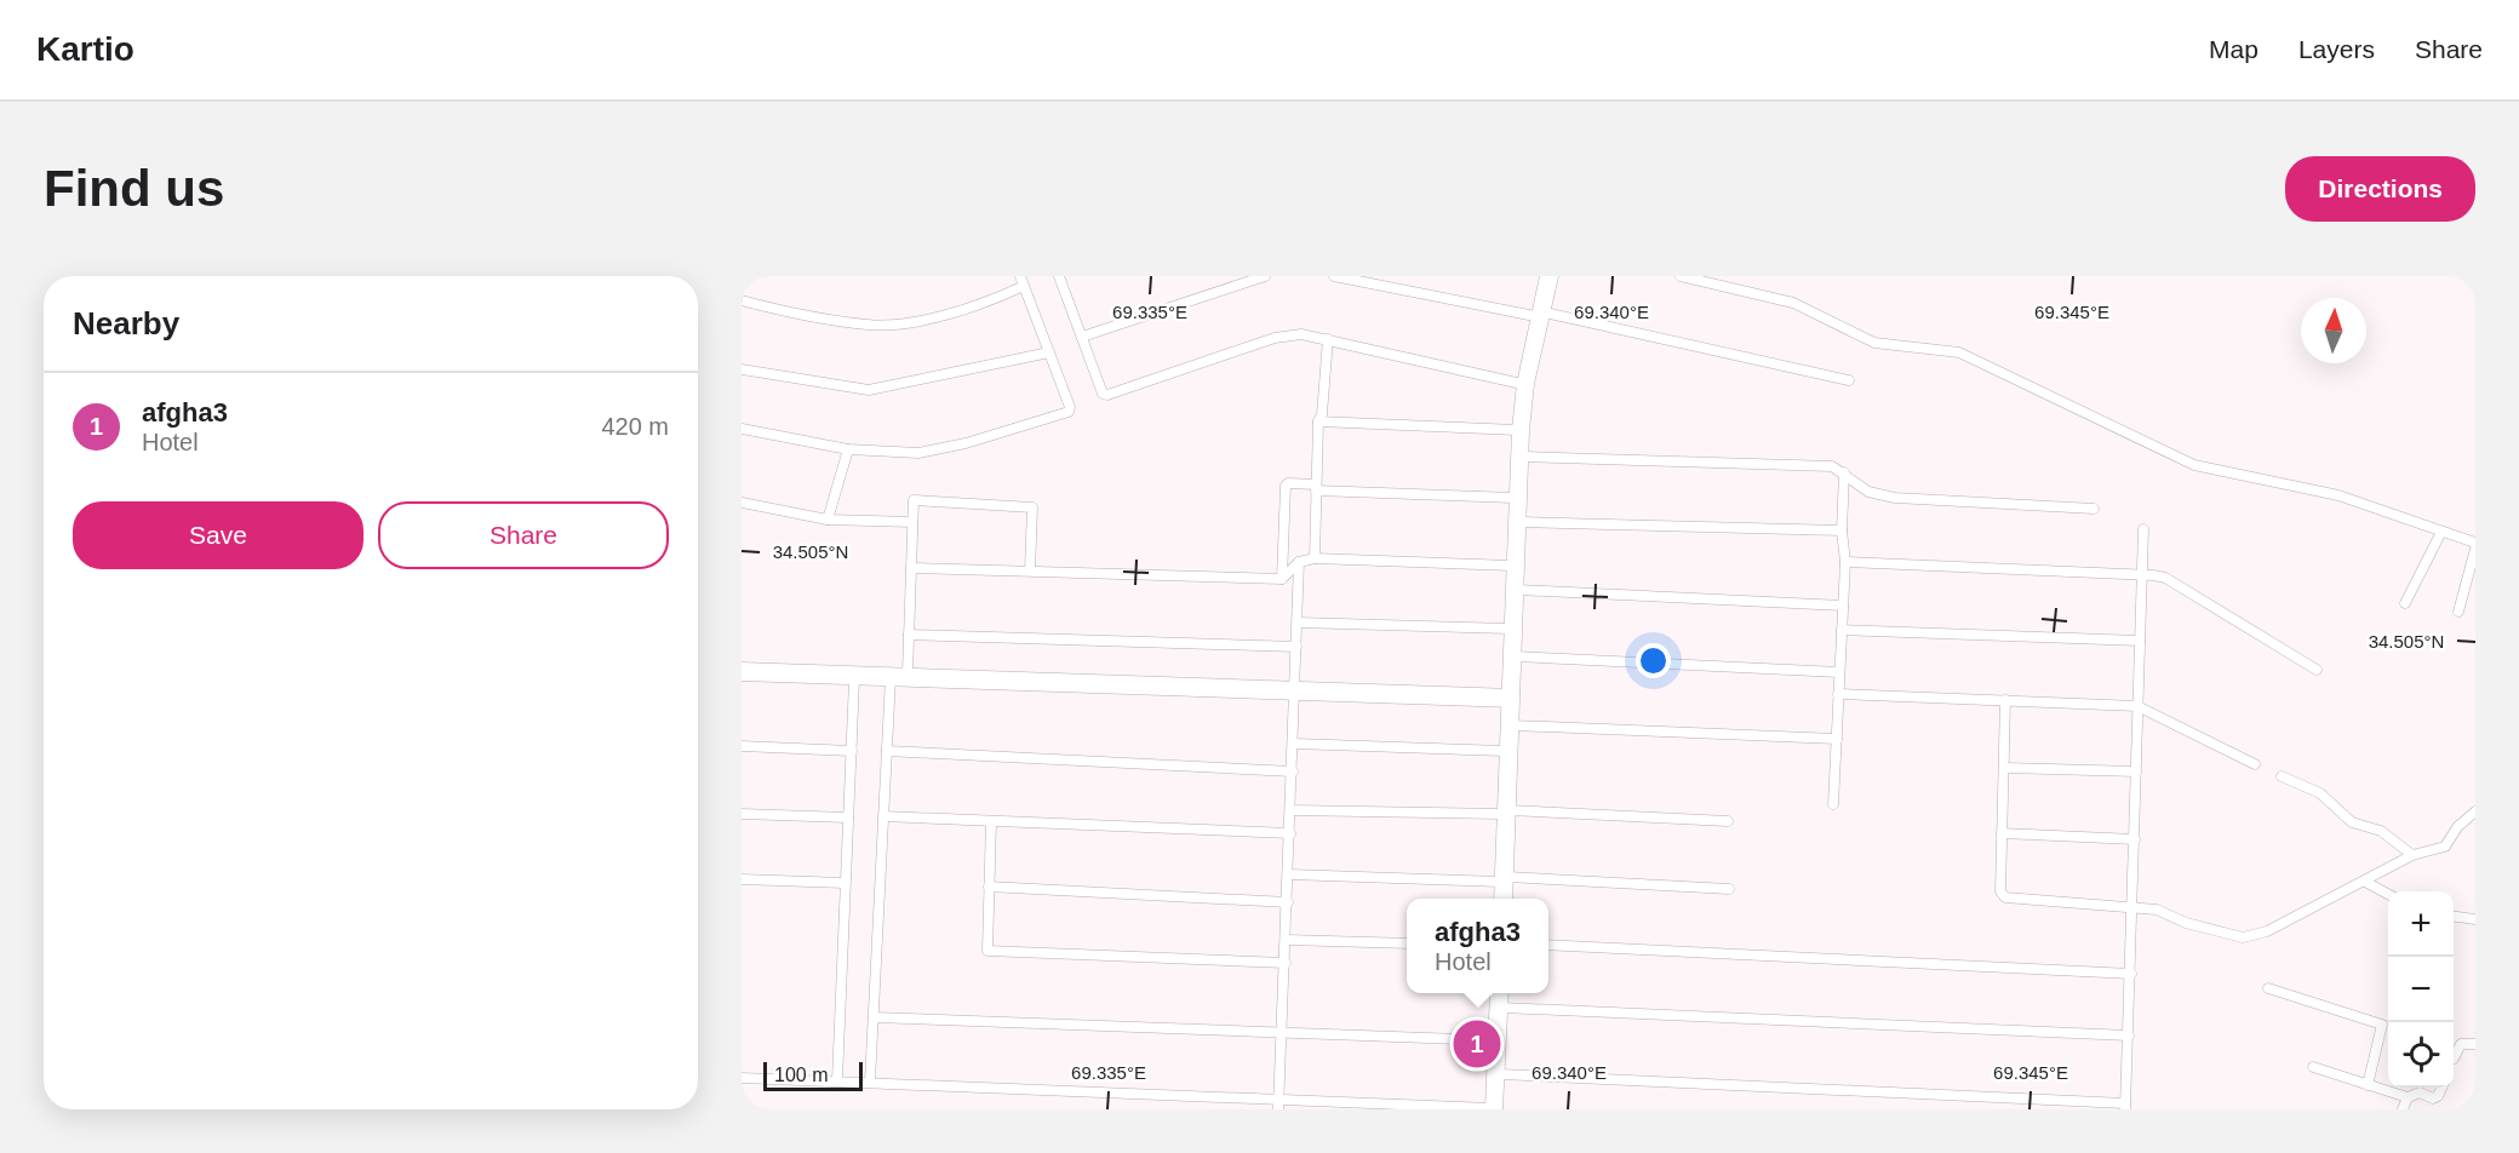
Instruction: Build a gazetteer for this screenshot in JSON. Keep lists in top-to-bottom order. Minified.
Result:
{"scale_bar":"100 m","north":"top","page":{"header":"Kartio","nav":["Map","Layers","Share"],"buttons":["Directions",["Save","Share"]],"title":"Find us","heading":"Nearby","list":[{"mark":"1","name":"afgha3","note":"Hotel","value":"420 m"}],"map_buttons":["+","−"],"popup":["afgha3","Hotel"],"pins":"1","scale":"100 m"},"coordinates":["69.335°E","69.340°E","69.345°E","34.505°N"]}
